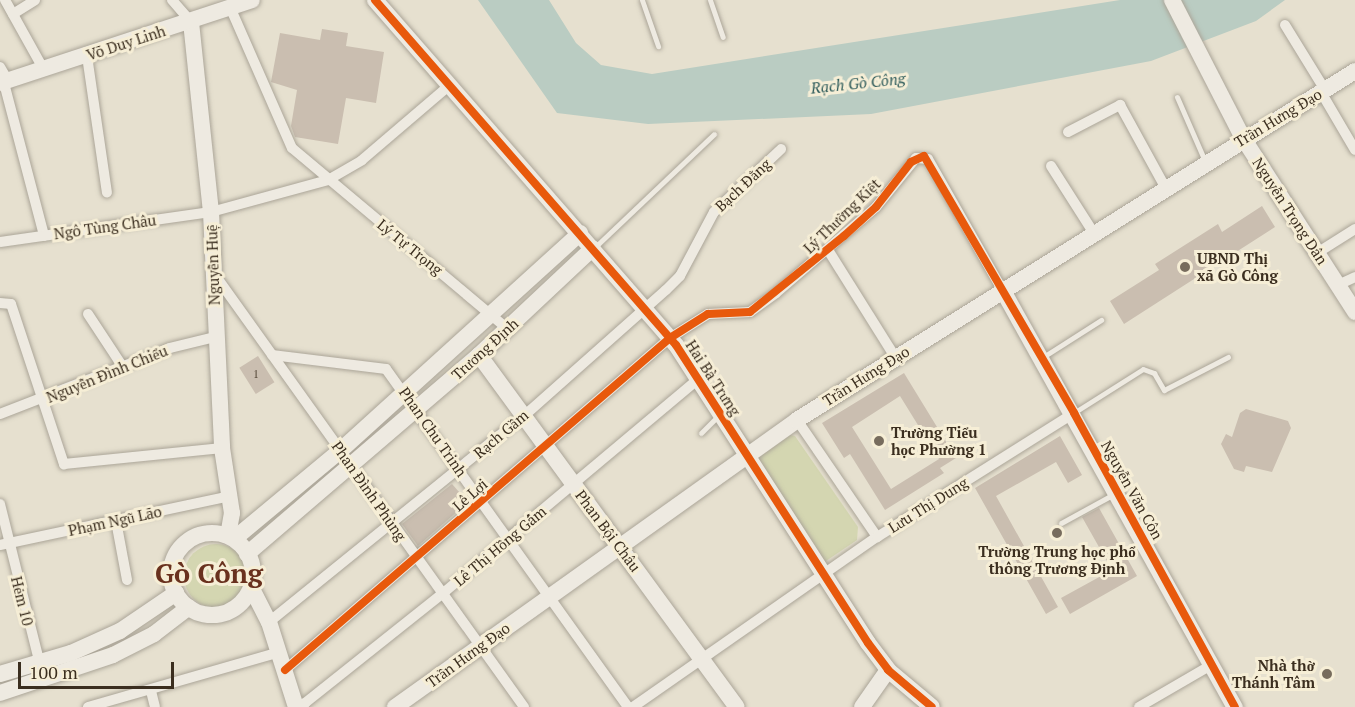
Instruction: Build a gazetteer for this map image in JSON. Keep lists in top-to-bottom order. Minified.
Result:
{"streets":{"street":["Võ Duy Linh","Trần Hưng Đạo","Bạch Đằng","Nguyễn Trọng Dân","Lý Thường Kiệt","Ngô Tùng Châu","Lý Tự Trọng","Nguyễn Huệ","Trương Định","Nguyễn Đình Chiểu","Hai Bà Trưng","Phan Chu Trinh","Rạch Gầm","Nguyễn Văn Côn","Phan Đình Phùng","Lê Lợi","Lưu Thị Dung","Phạm Ngũ Lão","Phan Bội Châu","Lê Thị Hồng Gấm","Hẻm 10"]},"crossings":[["Võ Duy Linh","Lý Tự Trọng"],["Võ Duy Linh","Nguyễn Huệ"],["Trần Hưng Đạo","Nguyễn Trọng Dân"],["Trần Hưng Đạo","Lý Thường Kiệt"],["Trần Hưng Đạo","Hai Bà Trưng"],["Trần Hưng Đạo","Phan Chu Trinh"],["Trần Hưng Đạo","Nguyễn Văn Côn"],["Trần Hưng Đạo","Phan Đình Phùng"],["Trần Hưng Đạo","Phan Bội Châu"],["Bạch Đằng","Hai Bà Trưng"],["Bạch Đằng","Rạch Gầm"],["Lý Thường Kiệt","Hai Bà Trưng"],["Lý Thường Kiệt","Nguyễn Văn Côn"],["Lý Thường Kiệt","Lê Lợi"],["Ngô Tùng Châu","Nguyễn Huệ"],["Lý Tự Trọng","Trương Định"],["Nguyễn Huệ","Trương Định"],["Nguyễn Huệ","Nguyễn Đình Chiểu"],["Nguyễn Huệ","Phan Đình Phùng"],["Nguyễn Huệ","Phạm Ngũ Lão"],["Trương Định","Hai Bà Trưng"],["Trương Định","Phan Chu Trinh"],["Trương Định","Phan Đình Phùng"],["Trương Định","Phan Bội Châu"],["Hai Bà Trưng","Rạch Gầm"],["Hai Bà Trưng","Lê Lợi"],["Hai Bà Trưng","Lưu Thị Dung"],["Hai Bà Trưng","Lê Thị Hồng Gấm"],["Phan Chu Trinh","Rạch Gầm"],["Phan Chu Trinh","Phan Đình Phùng"],["Phan Chu Trinh","Lê Lợi"],["Phan Chu Trinh","Lưu Thị Dung"],["Phan Chu Trinh","Lê Thị Hồng Gấm"],["Rạch Gầm","Phan Đình Phùng"],["Rạch Gầm","Phan Bội Châu"],["Nguyễn Văn Côn","Lưu Thị Dung"],["Phan Đình Phùng","Lê Lợi"],["Phan Đình Phùng","Lê Thị Hồng Gấm"],["Lê Lợi","Phan Bội Châu"],["Lưu Thị Dung","Phan Bội Châu"],["Phạm Ngũ Lão","Hẻm 10"],["Phan Bội Châu","Lê Thị Hồng Gấm"]],"districts":["Gò Công"],"water":["Rạch Gò Công"],"places":["UBND Thị xã Gò Công","Trường Tiểu học Phường 1","Trường Trung học phổ thông Trương Định","Nhà thờ Thánh Tâm"],"house_numbers":["1"],"scale_bar":"100 m"}
